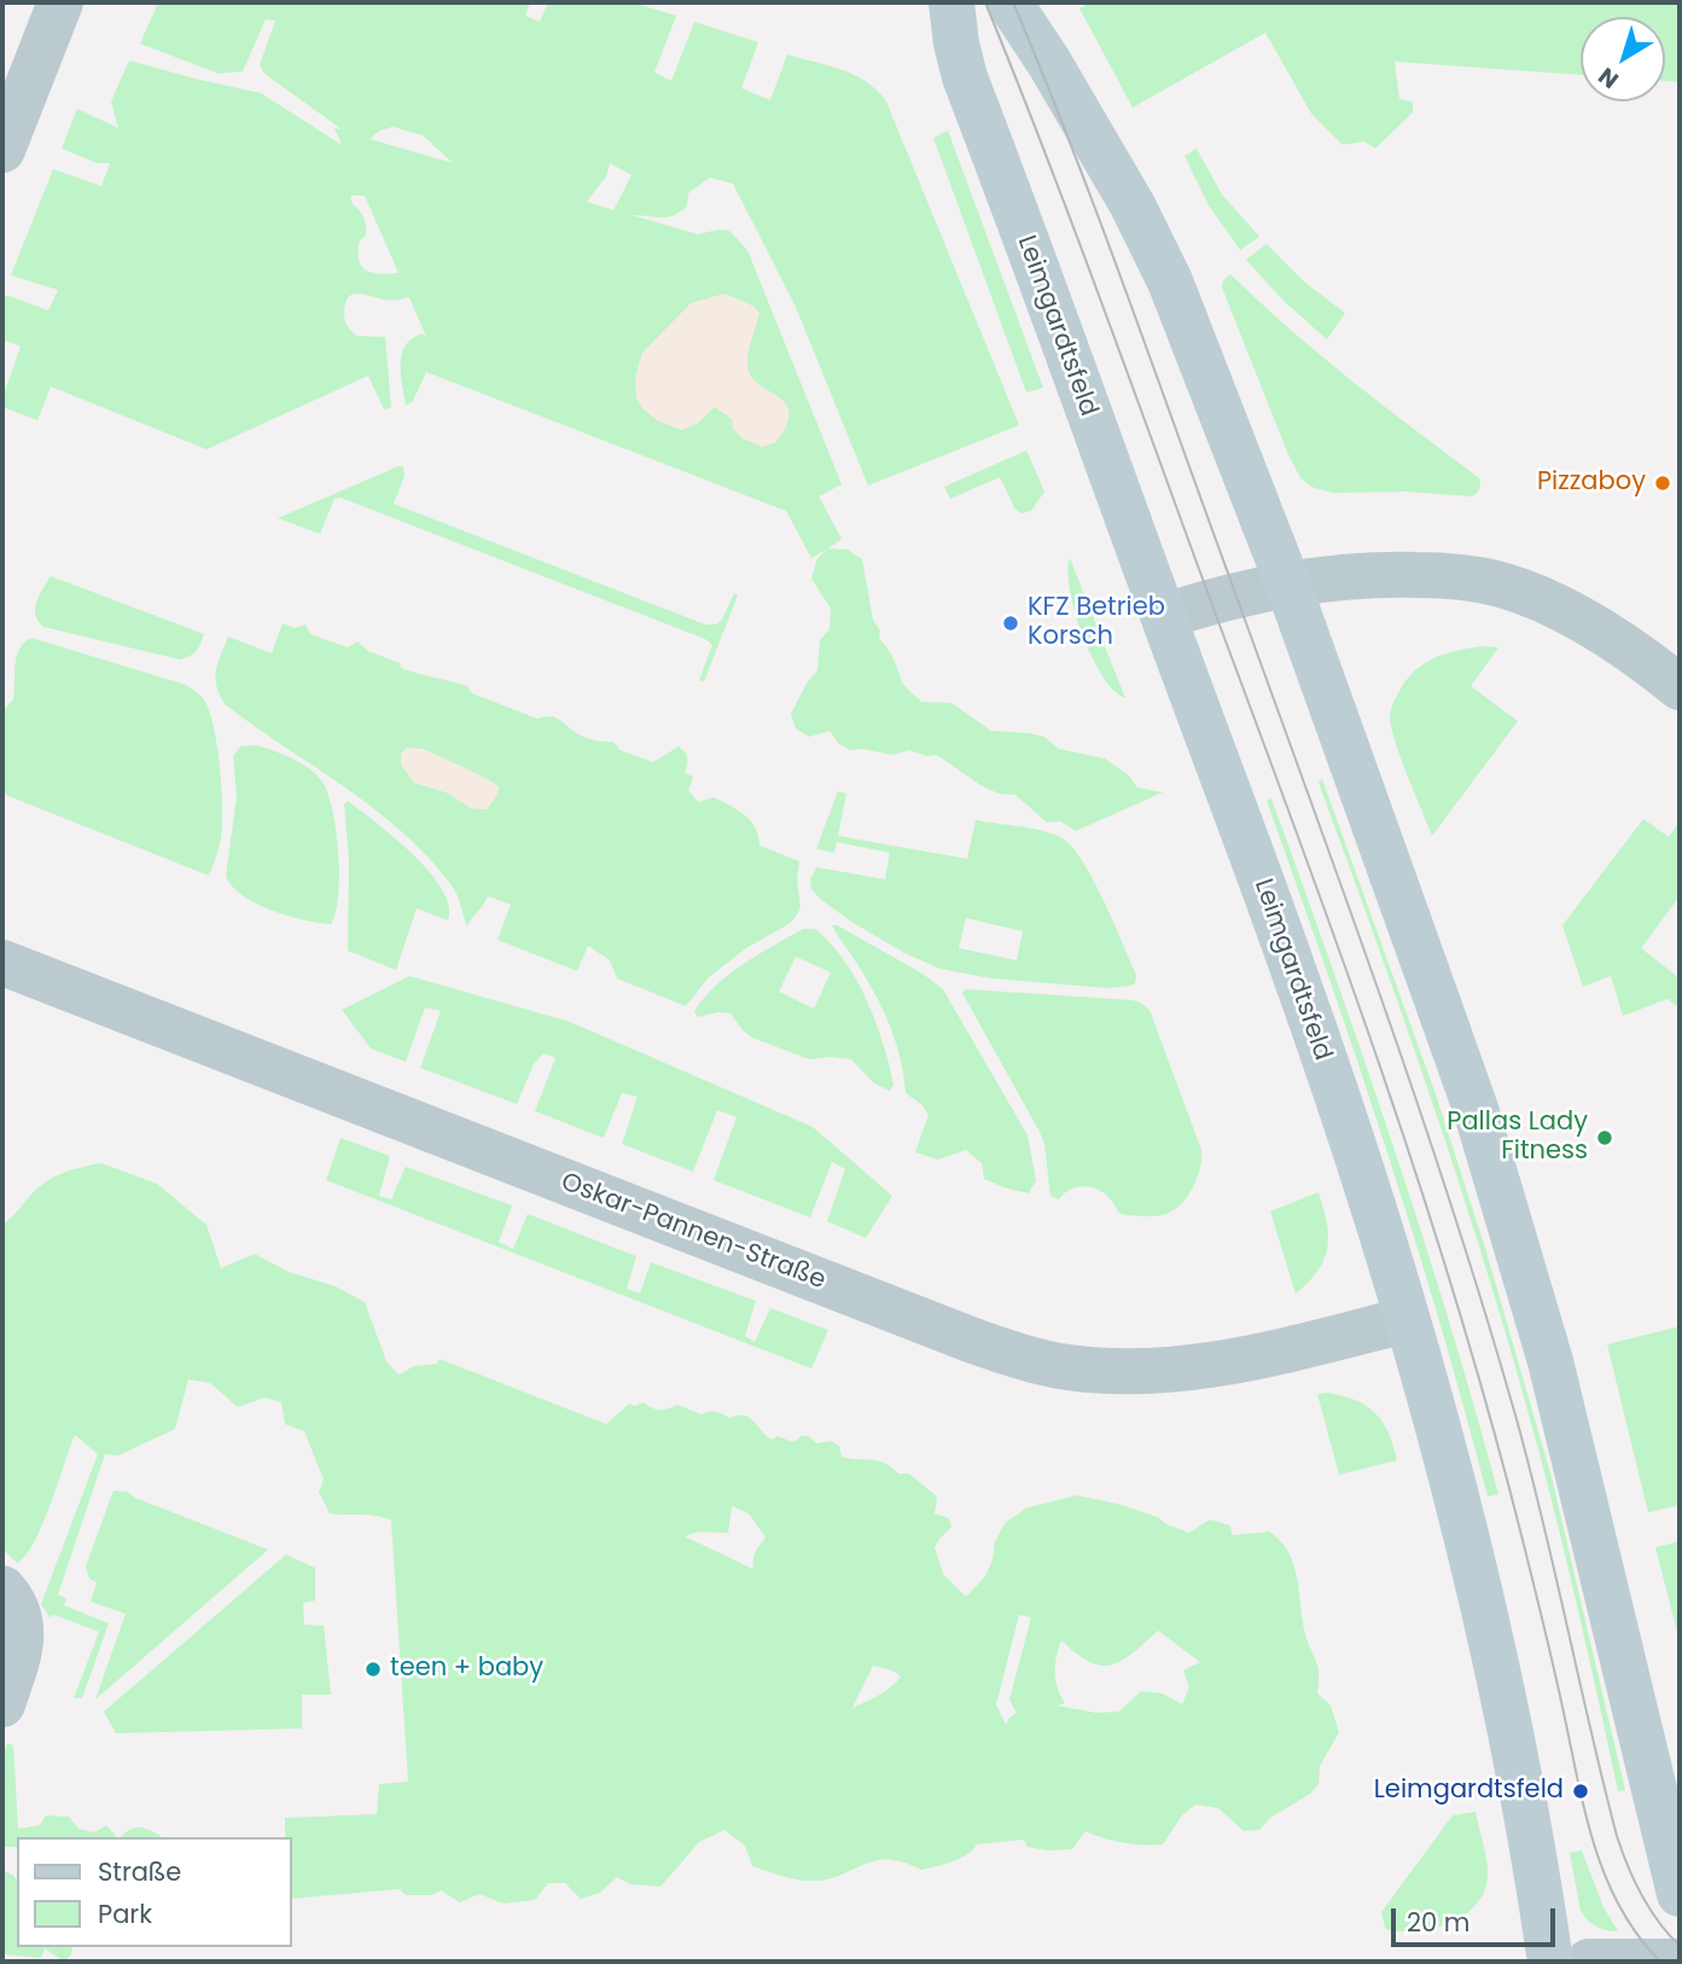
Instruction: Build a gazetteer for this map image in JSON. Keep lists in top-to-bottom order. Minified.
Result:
{"streets":{"main road":["Leimgardtsfeld"],"street":["Oskar-Pannen-Straße"]},"crossings":[["Leimgardtsfeld","Oskar-Pannen-Straße"]],"places":["Pizzaboy","KFZ Betrieb Korsch","Pallas Lady Fitness","teen + baby","Leimgardtsfeld"],"legend":["Straße","Park"],"scale_bar":"20 m","north":"bottom left"}
